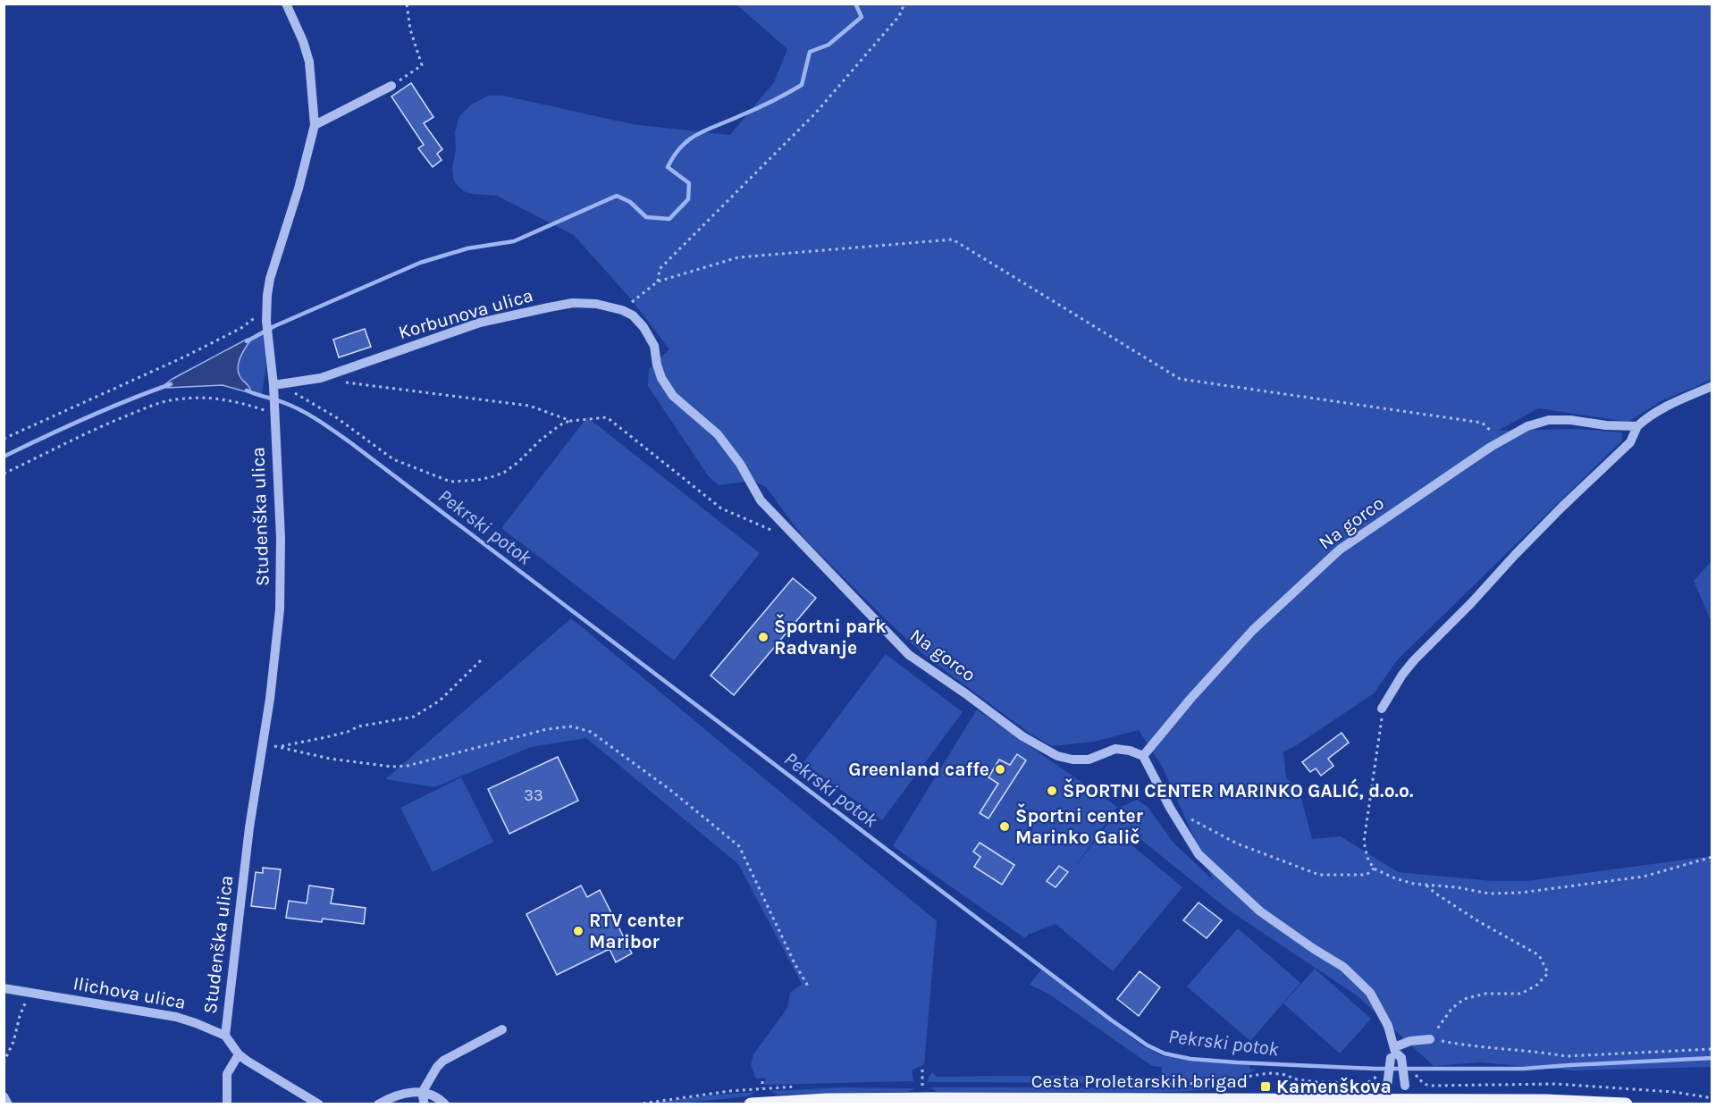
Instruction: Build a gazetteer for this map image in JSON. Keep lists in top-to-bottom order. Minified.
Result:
{"streets":{"main road":["Cesta Proletarskih brigad"],"street":["Korbunova ulica","Studenška ulica","Na gorco","Ilichova ulica"]},"crossings":[["Korbunova ulica","Studenška ulica"],["Korbunova ulica","Na gorco"],["Studenška ulica","Ilichova ulica"]],"water":["Pekrski potok"],"places":{"other":["Športni park Radvanje","Greenland caffe","ŠPORTNI CENTER MARINKO GALIĆ, d.o.o.","Športni center Marinko Galič","RTV center Maribor"],"transit":["Kamenškova"]},"house_numbers":["33"]}
